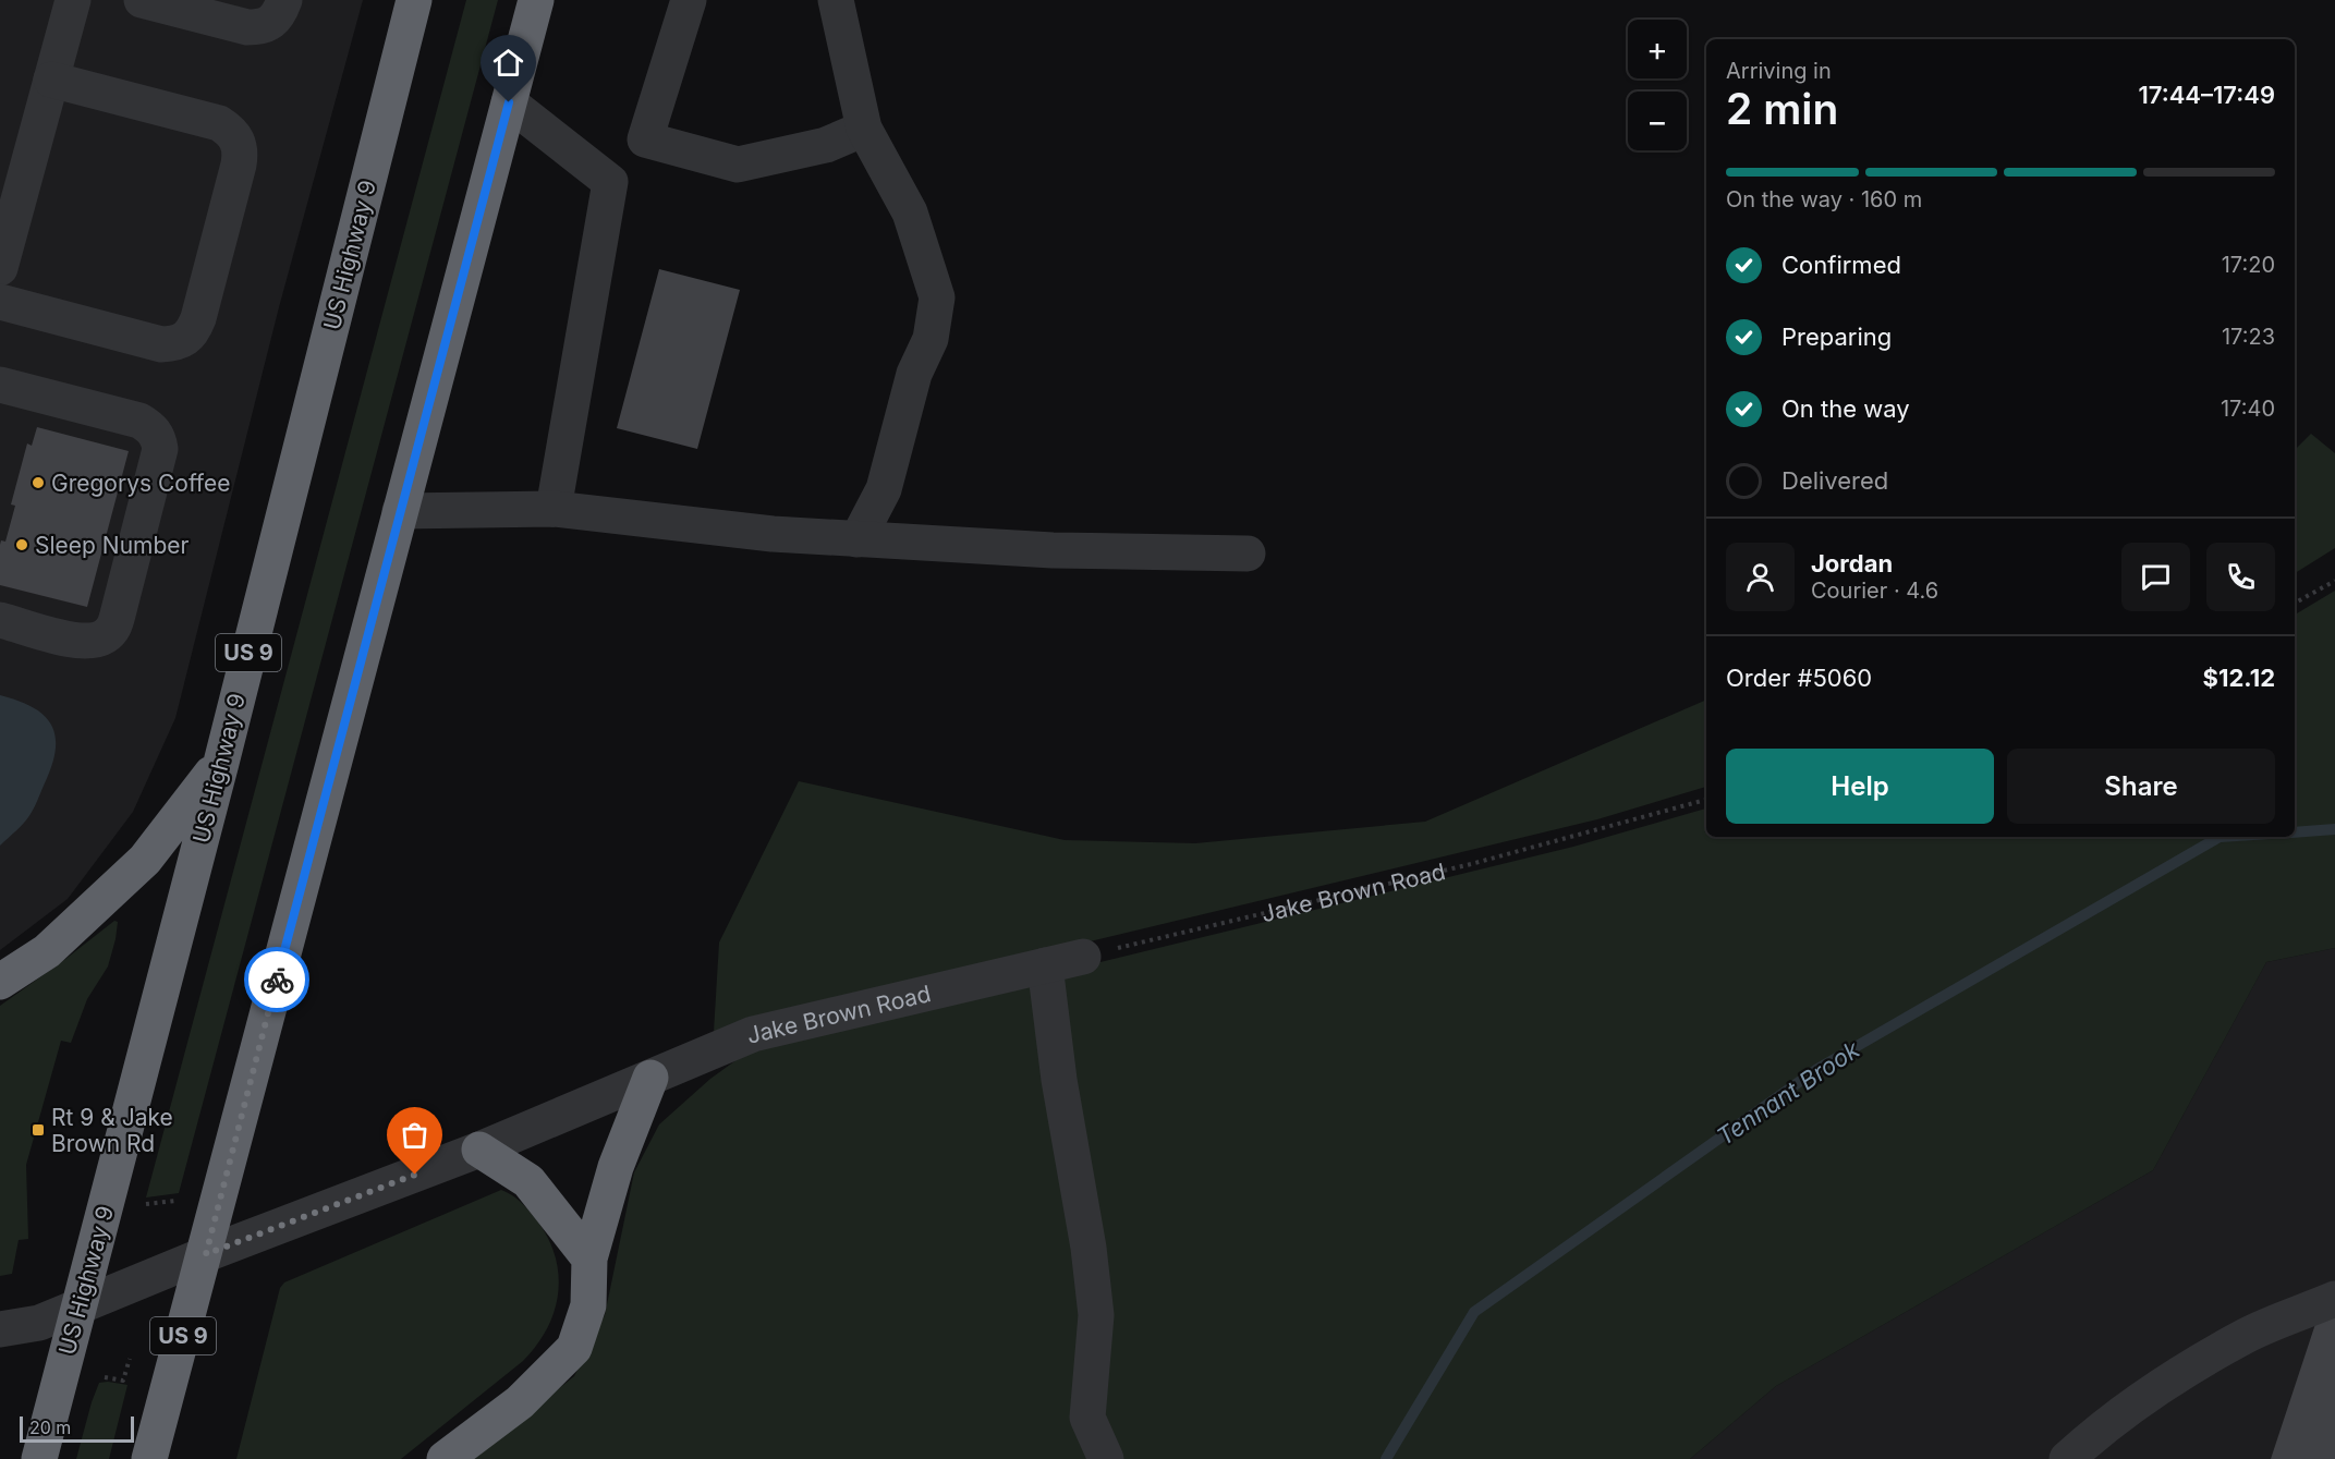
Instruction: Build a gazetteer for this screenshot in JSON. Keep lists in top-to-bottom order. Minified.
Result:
{"streets":{"highway":["US Highway 9","US 9"],"street":["Jake Brown Road"]},"crossings":[["US Highway 9","Jake Brown Road"],["US 9","Jake Brown Road"]],"water":["Tennant Brook"],"places":{"other":["Gregorys Coffee","Sleep Number"],"transit":["Rt 9 & Jake Brown Rd"]},"scale_bar":"20 m","page":{"map_buttons":["+","−"],"heading":["2 min","Arriving in","17:44–17:49"],"panel":["Jordan","Courier · 4.6","Order #5060","$12.12"],"bar":"On the way · 160 m","list":[["Confirmed","17:20"],["Preparing","17:23"],["On the way","17:40"],"Delivered"],"buttons":["Help","Share"],"scale":"20 m"}}
